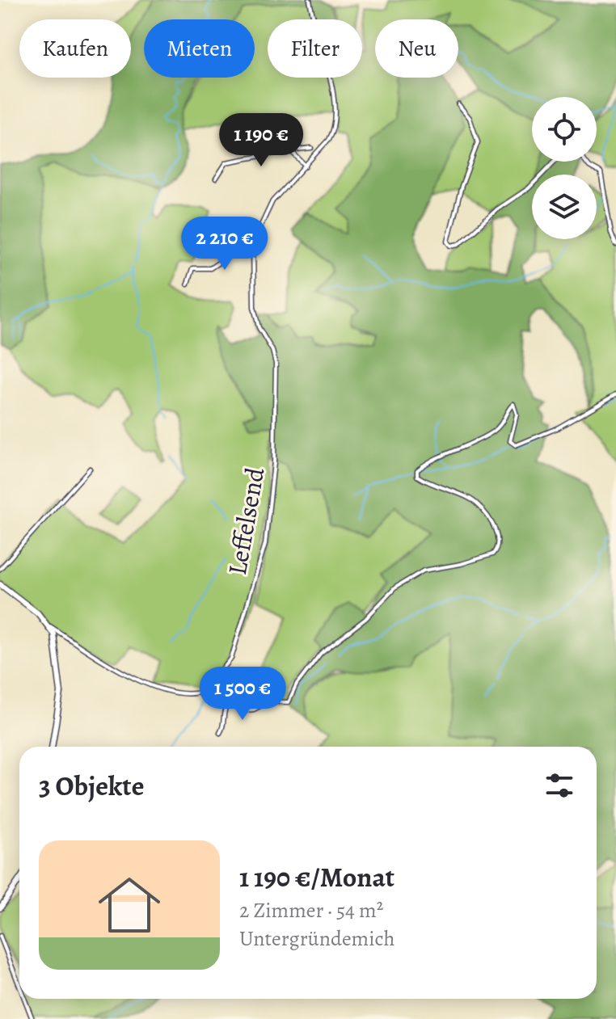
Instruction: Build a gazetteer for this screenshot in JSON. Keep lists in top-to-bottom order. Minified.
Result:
{"streets":{"street":["Leffelsend"]},"page":{"chip":["Kaufen","Mieten","Filter","Neu"],"price":["1 190 €","2 210 €","1 500 €"],"heading":"3 Objekte","list":[{"name":"1 190 €/Monat","note":"2 Zimmer · 54 m² · Untergründemich"}]}}
